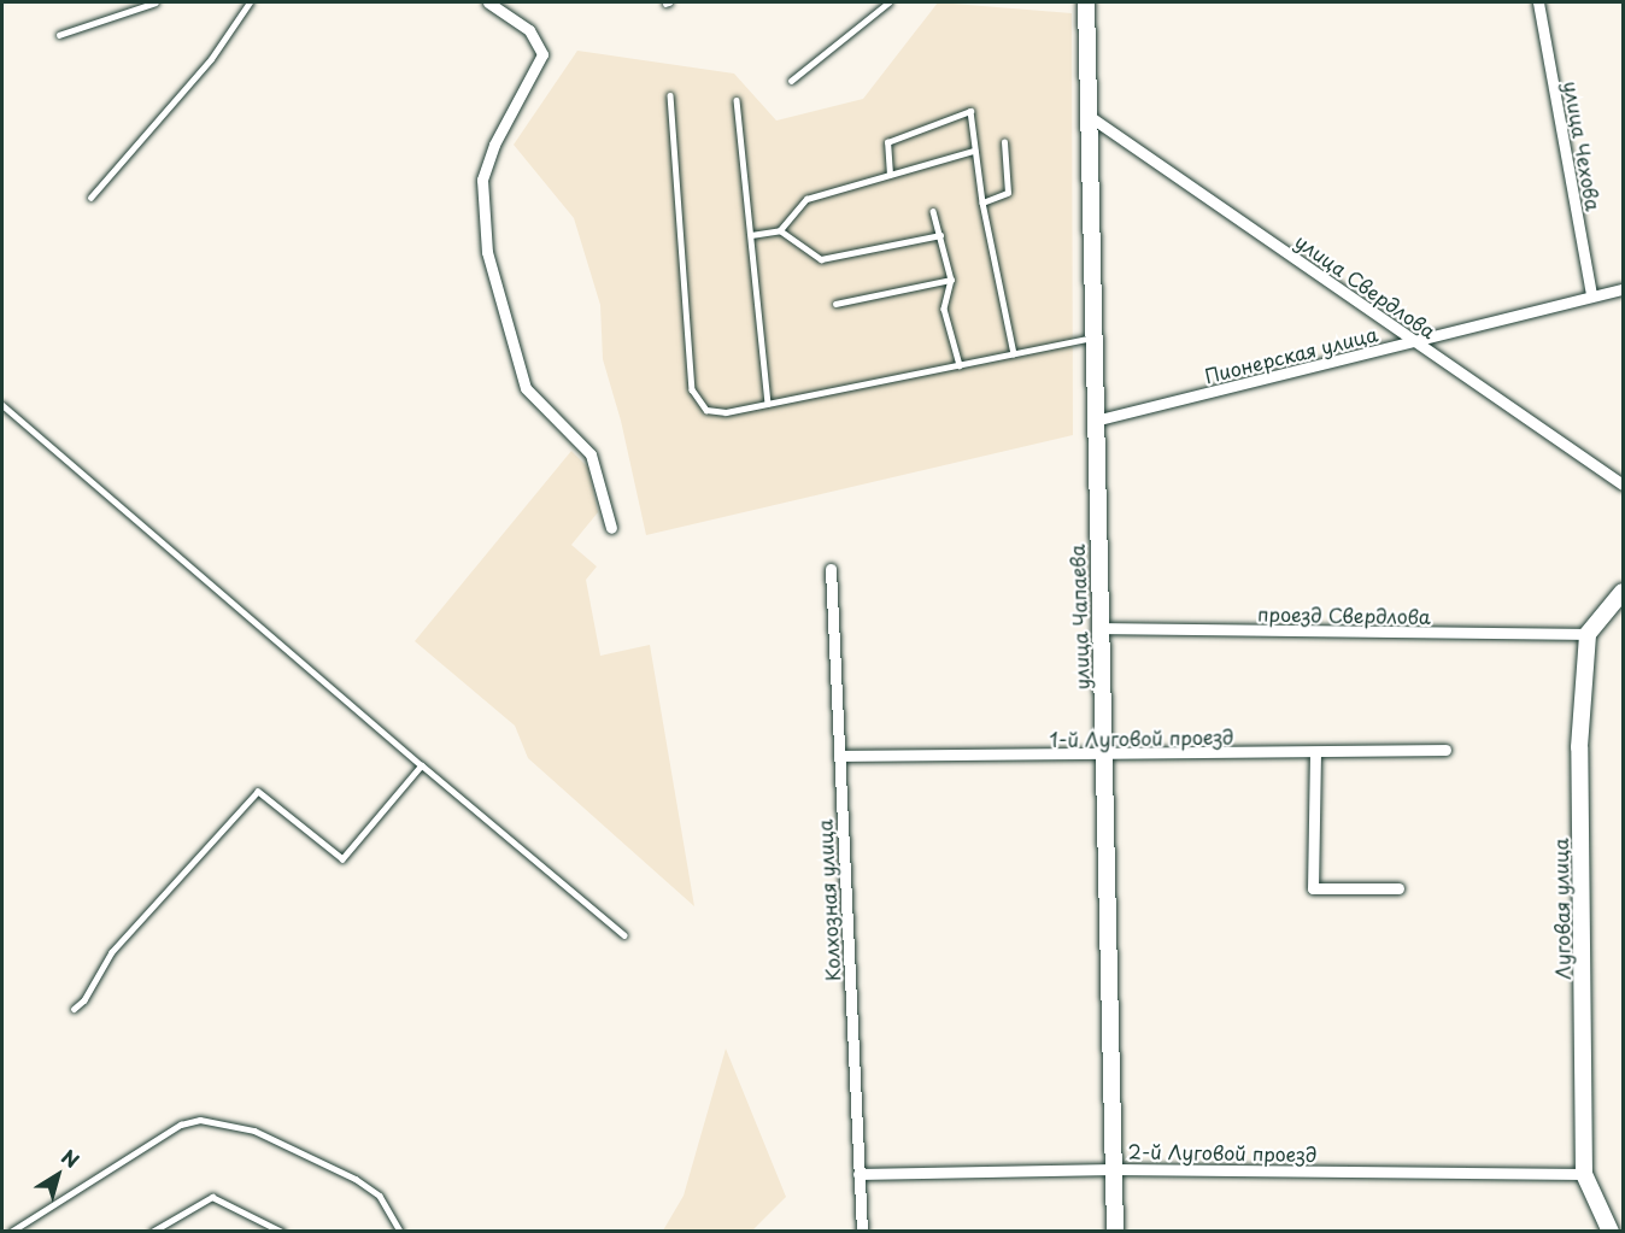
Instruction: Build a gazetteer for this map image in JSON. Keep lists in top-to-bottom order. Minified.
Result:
{"streets":{"street":["улица Чехова","улица Свердлова","Пионерская улица","проезд Свердлова","улица Чапаева","1-й Луговой проезд","Колхозная улица","Луговая улица","2-й Луговой проезд"]},"crossings":[["улица Чехова","Пионерская улица"],["улица Свердлова","Пионерская улица"],["улица Свердлова","улица Чапаева"],["Пионерская улица","улица Чапаева"],["проезд Свердлова","улица Чапаева"],["проезд Свердлова","Луговая улица"],["улица Чапаева","1-й Луговой проезд"],["улица Чапаева","2-й Луговой проезд"],["1-й Луговой проезд","Колхозная улица"],["Колхозная улица","2-й Луговой проезд"],["Луговая улица","2-й Луговой проезд"]],"north":"top right"}
